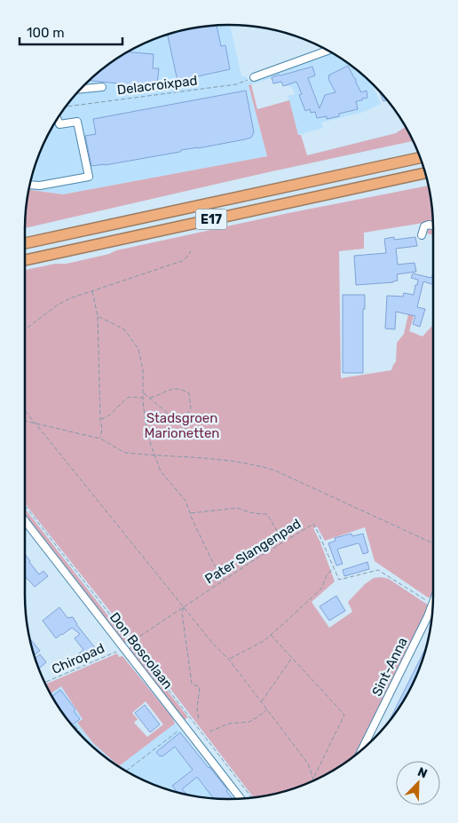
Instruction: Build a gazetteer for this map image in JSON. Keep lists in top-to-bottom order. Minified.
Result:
{"streets":{"highway":["E17"],"street":["Don Boscolaan","Sint-Anna"],"path":["Delacroixpad","Pater Slangenpad","Chiropad"]},"crossings":[["Pater Slangenpad","Sint-Anna"],["Don Boscolaan","Chiropad"]],"parks":["Stadsgroen Marionetten"],"scale_bar":"100 m","north":"top right"}
